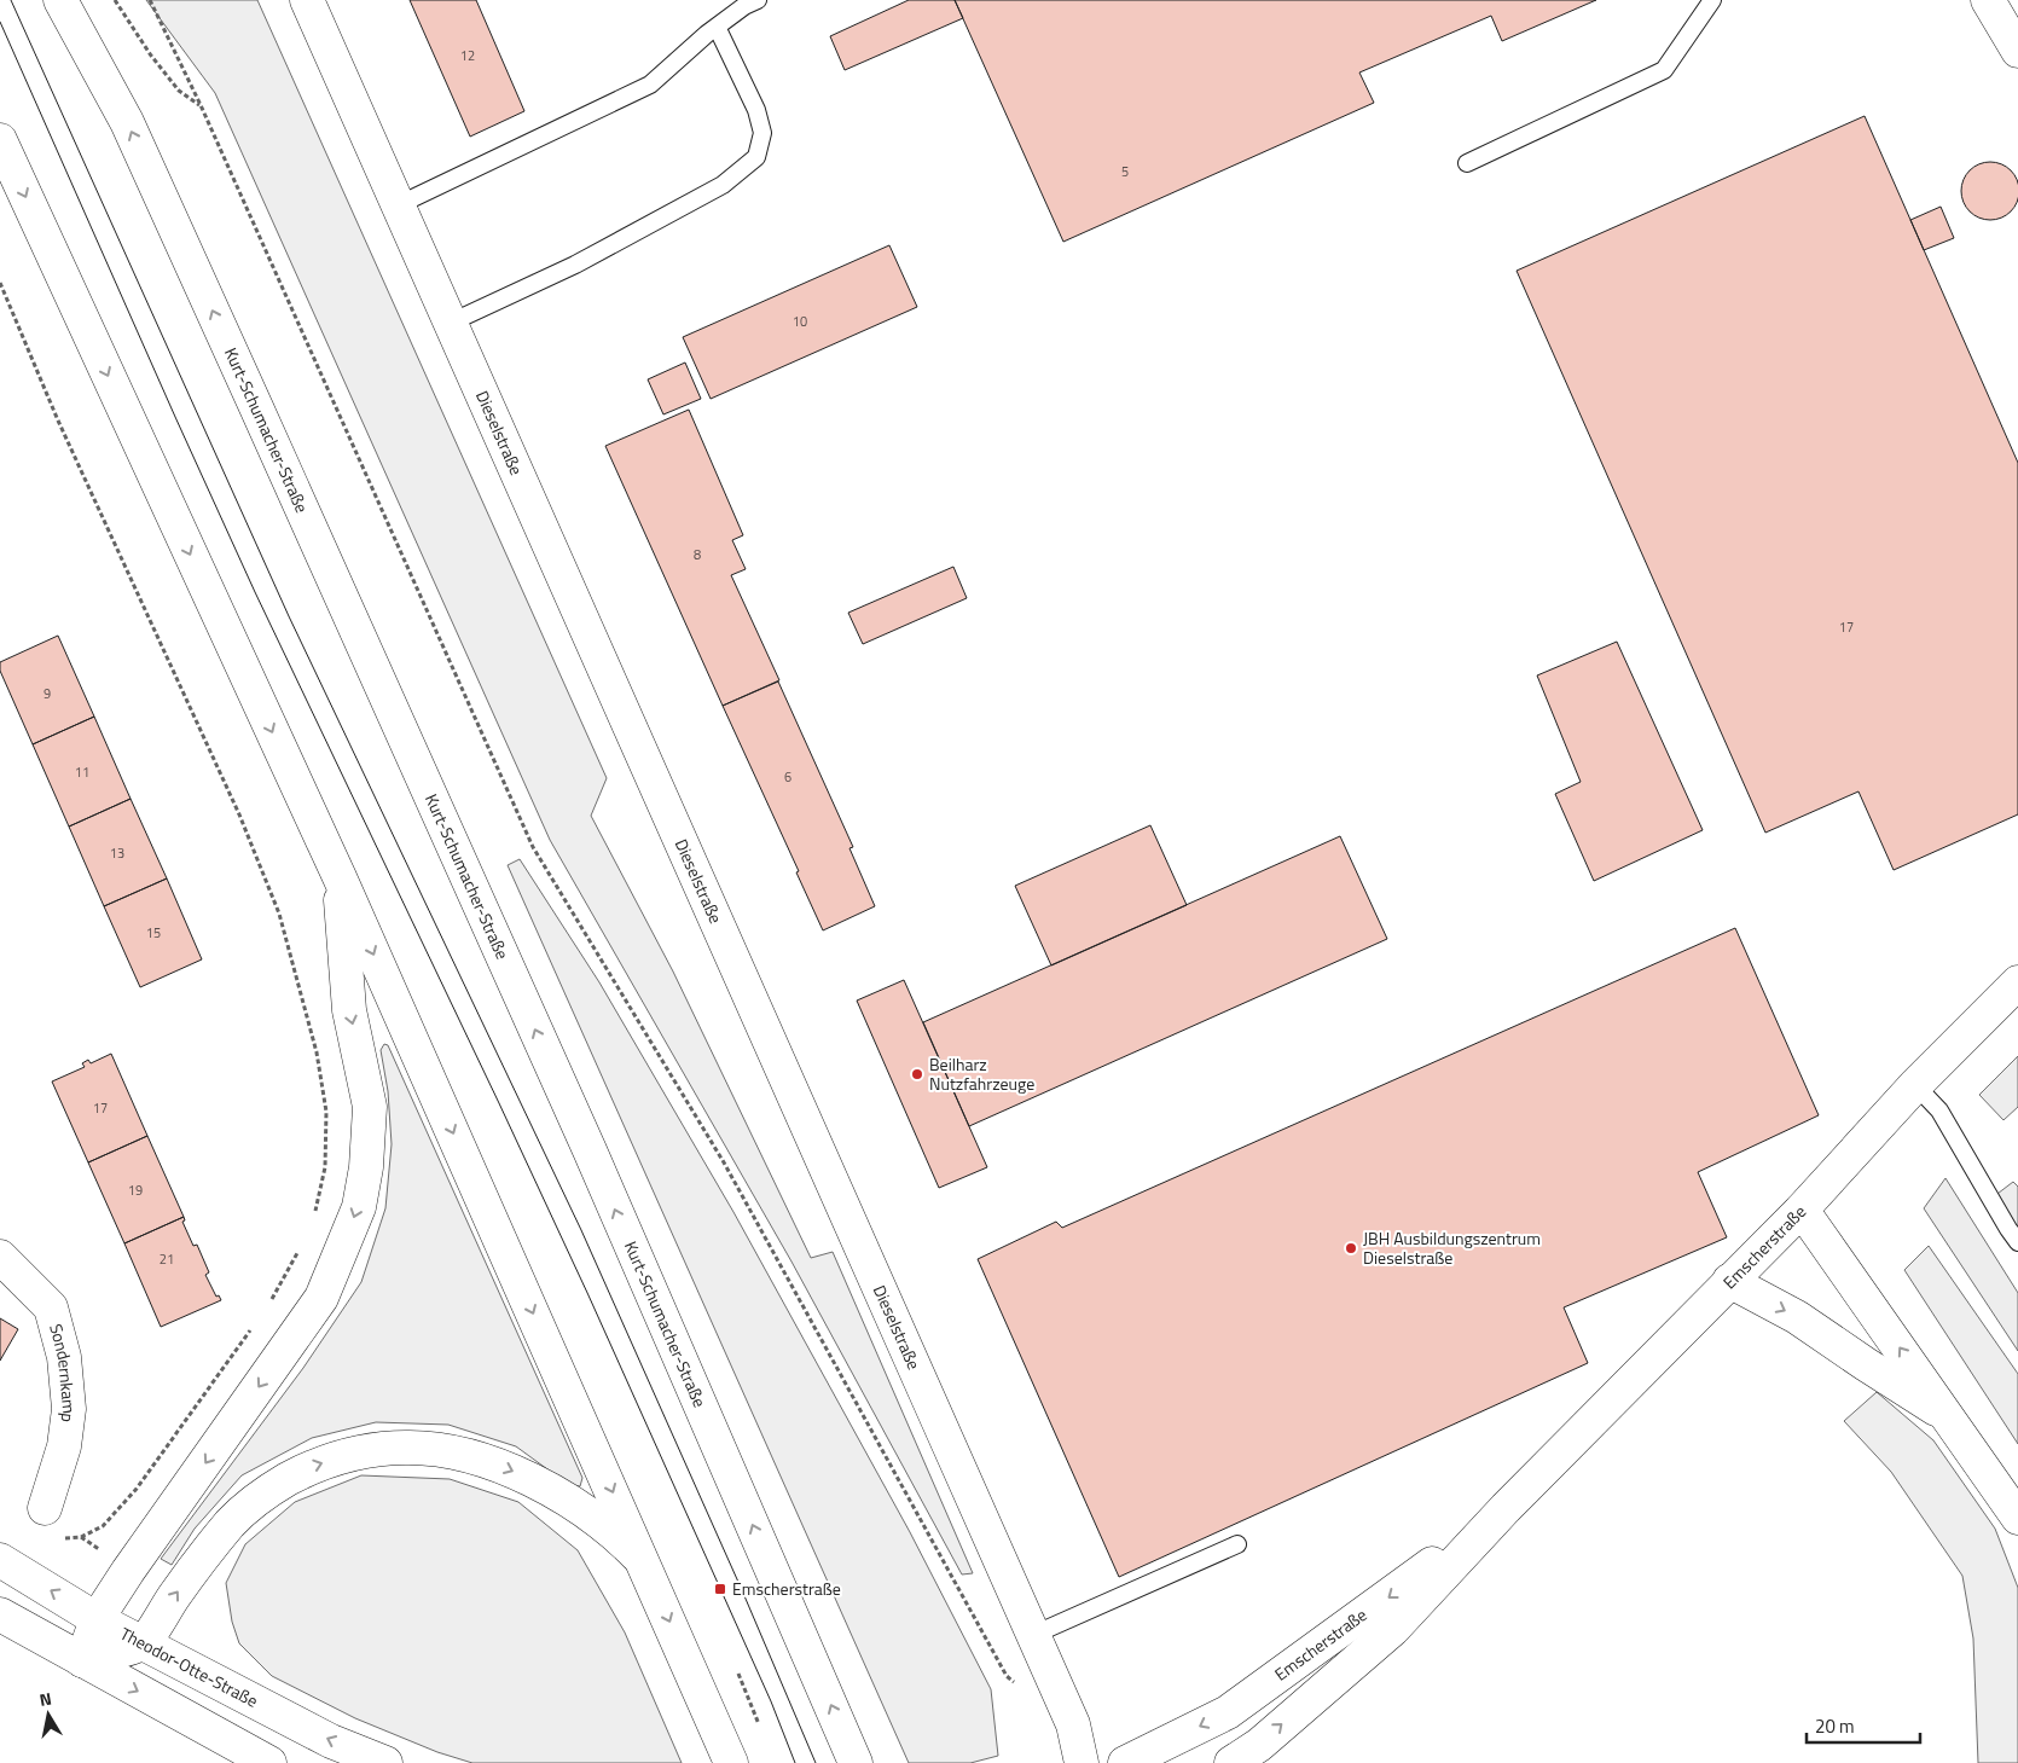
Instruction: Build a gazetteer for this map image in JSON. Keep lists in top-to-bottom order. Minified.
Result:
{"streets":{"main road":["Kurt-Schumacher-Straße","Dieselstraße","Emscherstraße","Sondernkamp","Theodor-Otte-Straße"]},"places":{"other":["Beilharz Nutzfahrzeuge","JBH Ausbildungszentrum Dieselstraße"],"transit":["Emscherstraße"]},"house_numbers":["12","5","10","8","17","9","11","6","13","15","17","19","21"],"scale_bar":"20 m","north":"top"}
